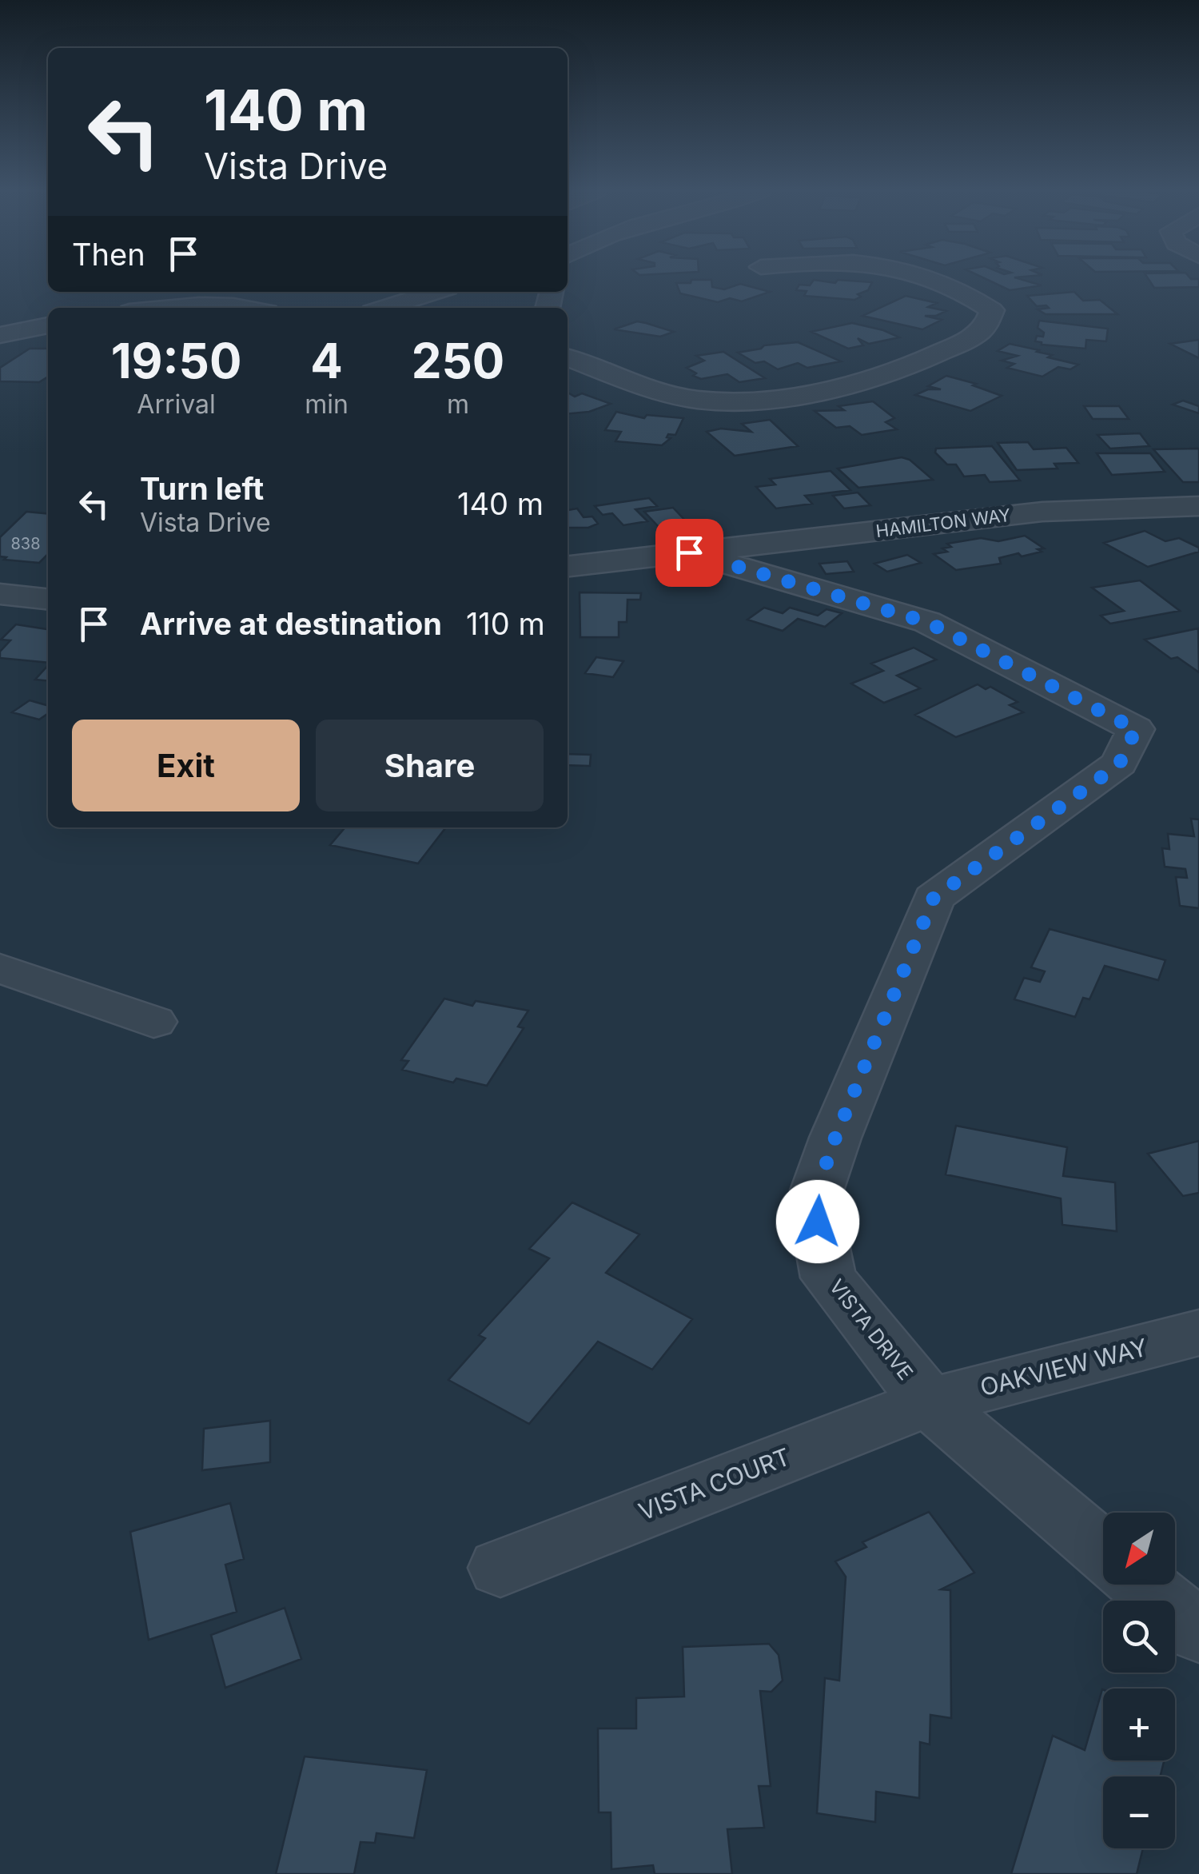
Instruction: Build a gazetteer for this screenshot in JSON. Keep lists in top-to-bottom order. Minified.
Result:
{"streets":{"street":["HAMILTON WAY","VISTA DRIVE","OAKVIEW WAY","VISTA COURT"]},"crossings":[["HAMILTON WAY","VISTA DRIVE"],["VISTA DRIVE","OAKVIEW WAY"],["VISTA DRIVE","VISTA COURT"],["OAKVIEW WAY","VISTA COURT"]],"house_numbers":["838"],"north":"bottom left","page":{"turn":["140 m","Vista Drive"],"then":"Then","eta":["19:50","Arrival","4","min","250","m"],"list":[{"name":"Turn left","note":"Vista Drive","value":"140 m"},{"name":"Arrive at destination","value":"110 m"}],"buttons":["Exit","Share"],"map_buttons":["+","−"]}}
